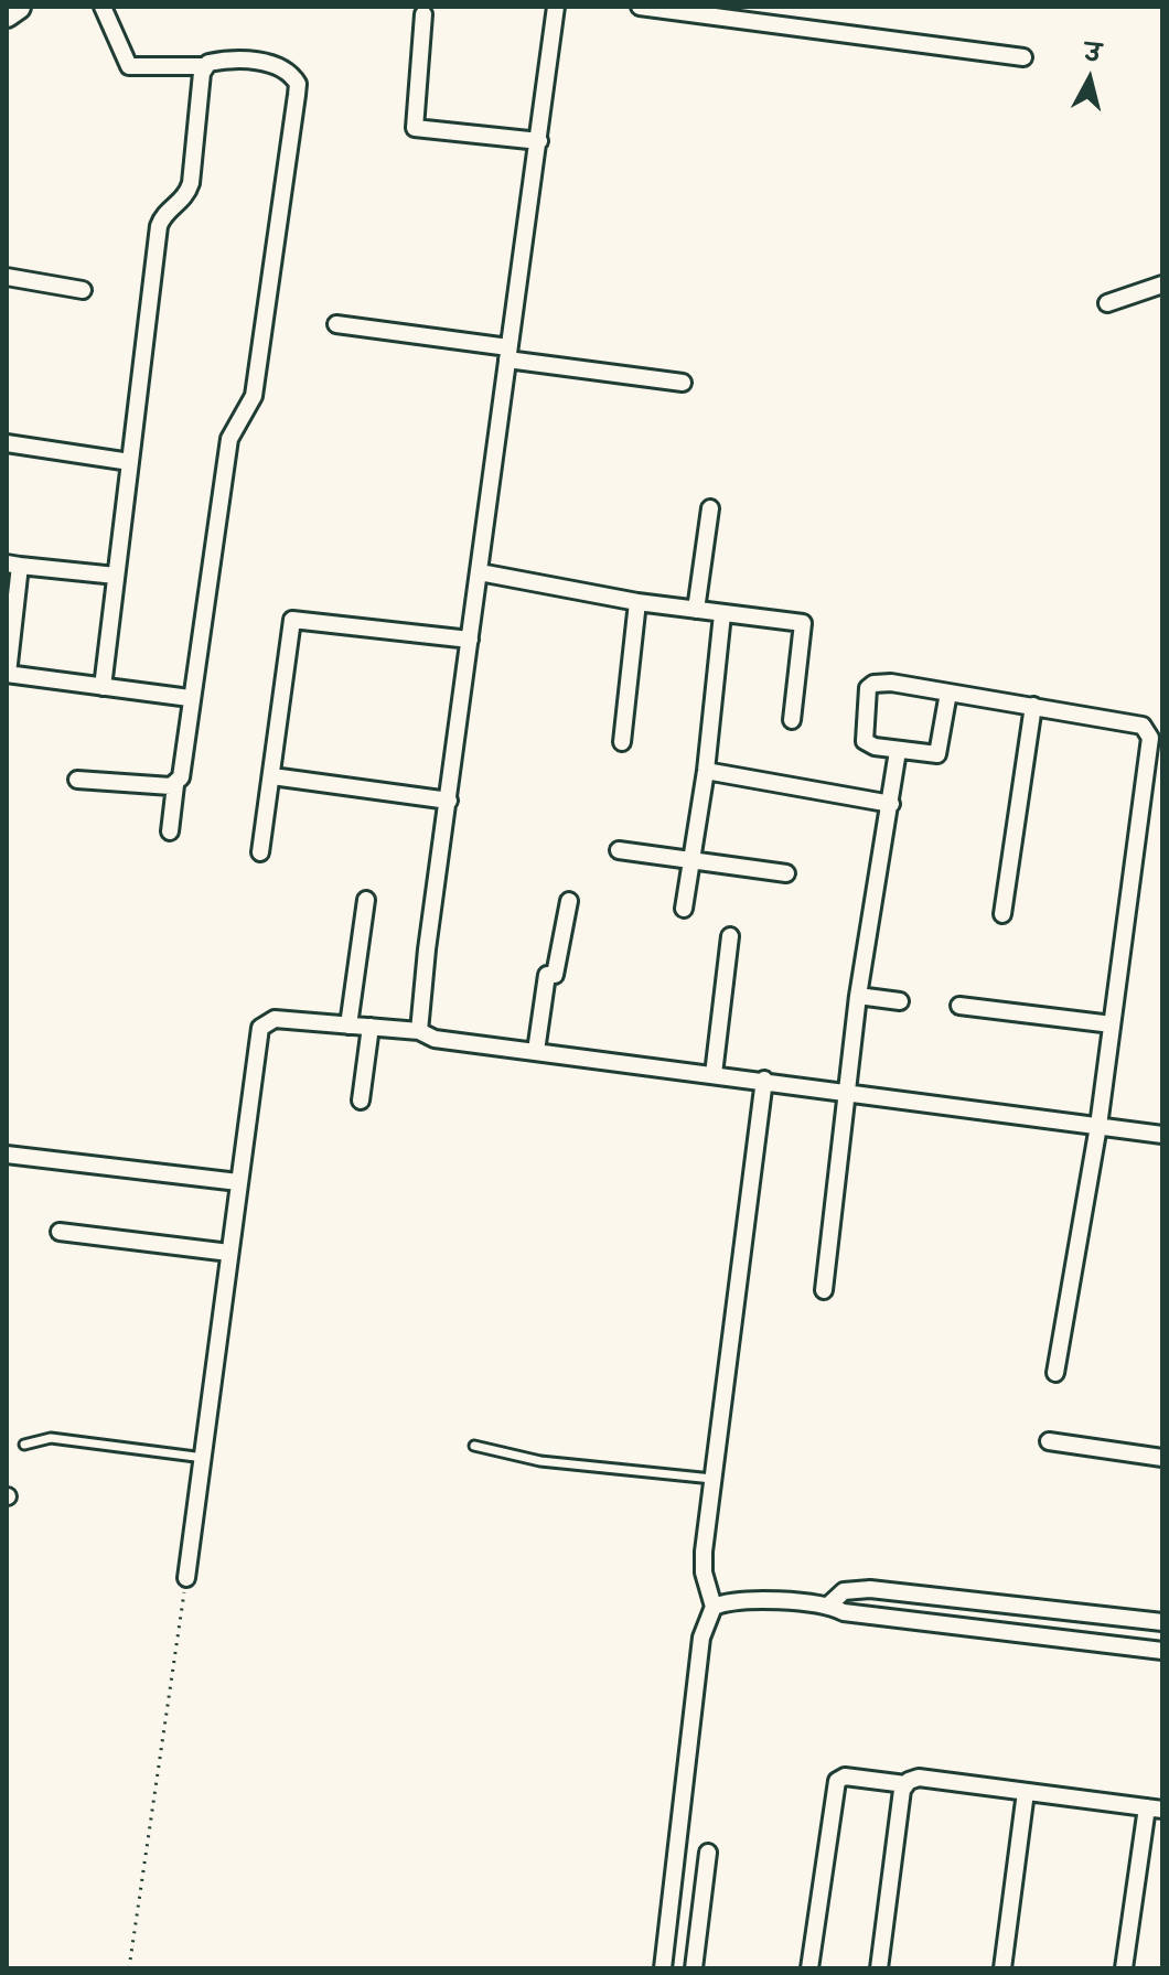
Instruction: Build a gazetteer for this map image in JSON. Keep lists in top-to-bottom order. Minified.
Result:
{"north":"top"}
